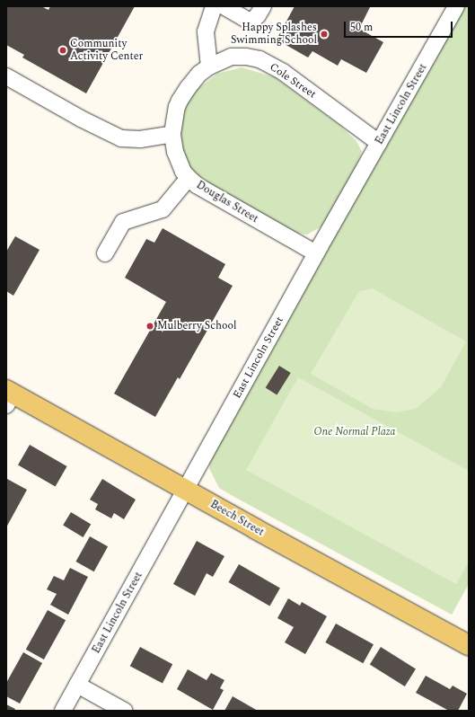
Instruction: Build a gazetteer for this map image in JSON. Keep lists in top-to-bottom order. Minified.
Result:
{"streets":{"main road":["Beech Street"],"street":["Cole Street","East Lincoln Street","Douglas Street"]},"crossings":[["Cole Street","East Lincoln Street"],["Cole Street","Douglas Street"],["East Lincoln Street","Douglas Street"],["East Lincoln Street","Beech Street"]],"parks":["One Normal Plaza"],"places":["Happy Splashes Swimming School","Community Activity Center","Mulberry School"],"scale_bar":"50 m"}
